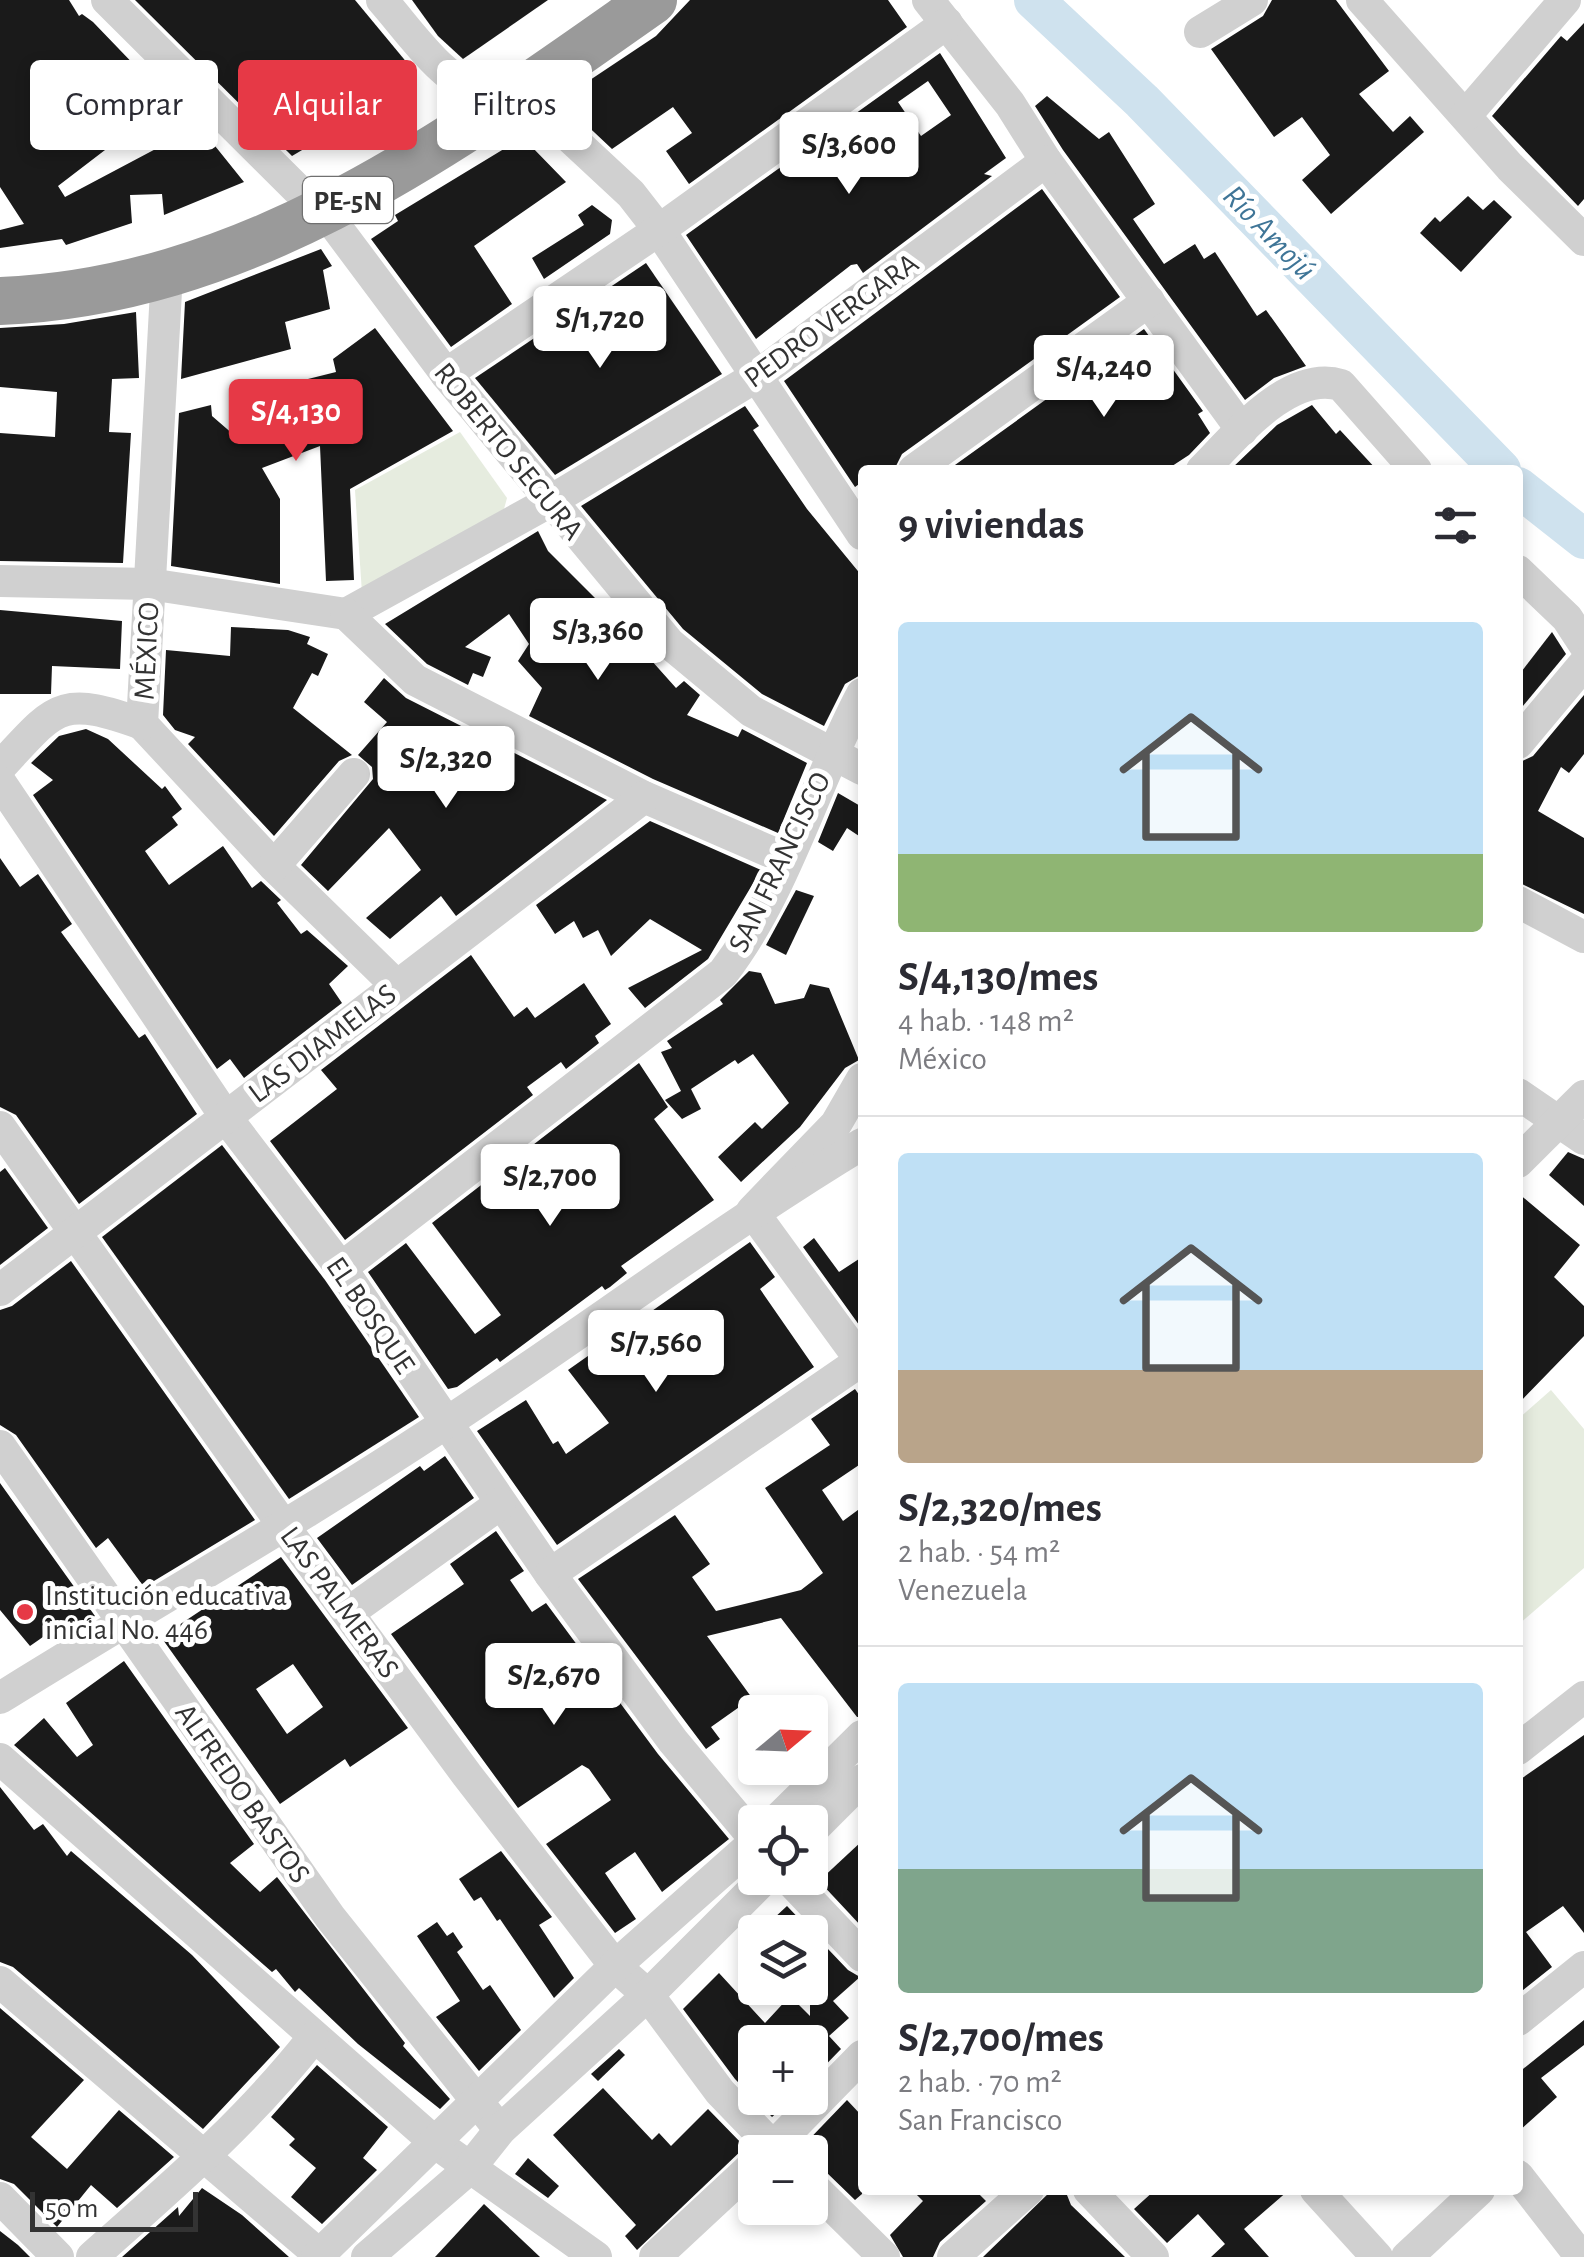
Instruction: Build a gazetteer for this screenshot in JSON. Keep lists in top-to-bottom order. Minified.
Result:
{"streets":{"highway":["PE-5N"],"street":["PEDRO VERGARA","ROBERTO SEGURA","MÉXICO","SAN FRANCISCO","LAS DIAMELAS","EL BOSQUE","LAS PALMERAS","ALFREDO BASTOS"]},"crossings":[["PE-5N","ROBERTO SEGURA"],["PE-5N","MÉXICO"],["PEDRO VERGARA","ROBERTO SEGURA"],["ROBERTO SEGURA","SAN FRANCISCO"],["MÉXICO","LAS DIAMELAS"],["SAN FRANCISCO","EL BOSQUE"],["LAS DIAMELAS","EL BOSQUE"],["LAS DIAMELAS","LAS PALMERAS"]],"water":["Río Amojú"],"places":["Institución educativa inicial No. 446"],"scale_bar":"50 m","north":"right","page":{"chip":["Comprar","Alquilar","Filtros"],"price":["S/3,600","S/1,720","S/4,240","S/4,130","S/3,360","S/2,320","S/2,700","S/7,560","S/2,670"],"heading":"9 viviendas","list":[{"name":"S/4,130/mes","note":"4 hab. · 148 m² · México"},{"name":"S/2,320/mes","note":"2 hab. · 54 m² · Venezuela"},{"name":"S/2,700/mes","note":"2 hab. · 70 m² · San Francisco"}],"map_buttons":["+","−"],"scale":"50 m"}}
